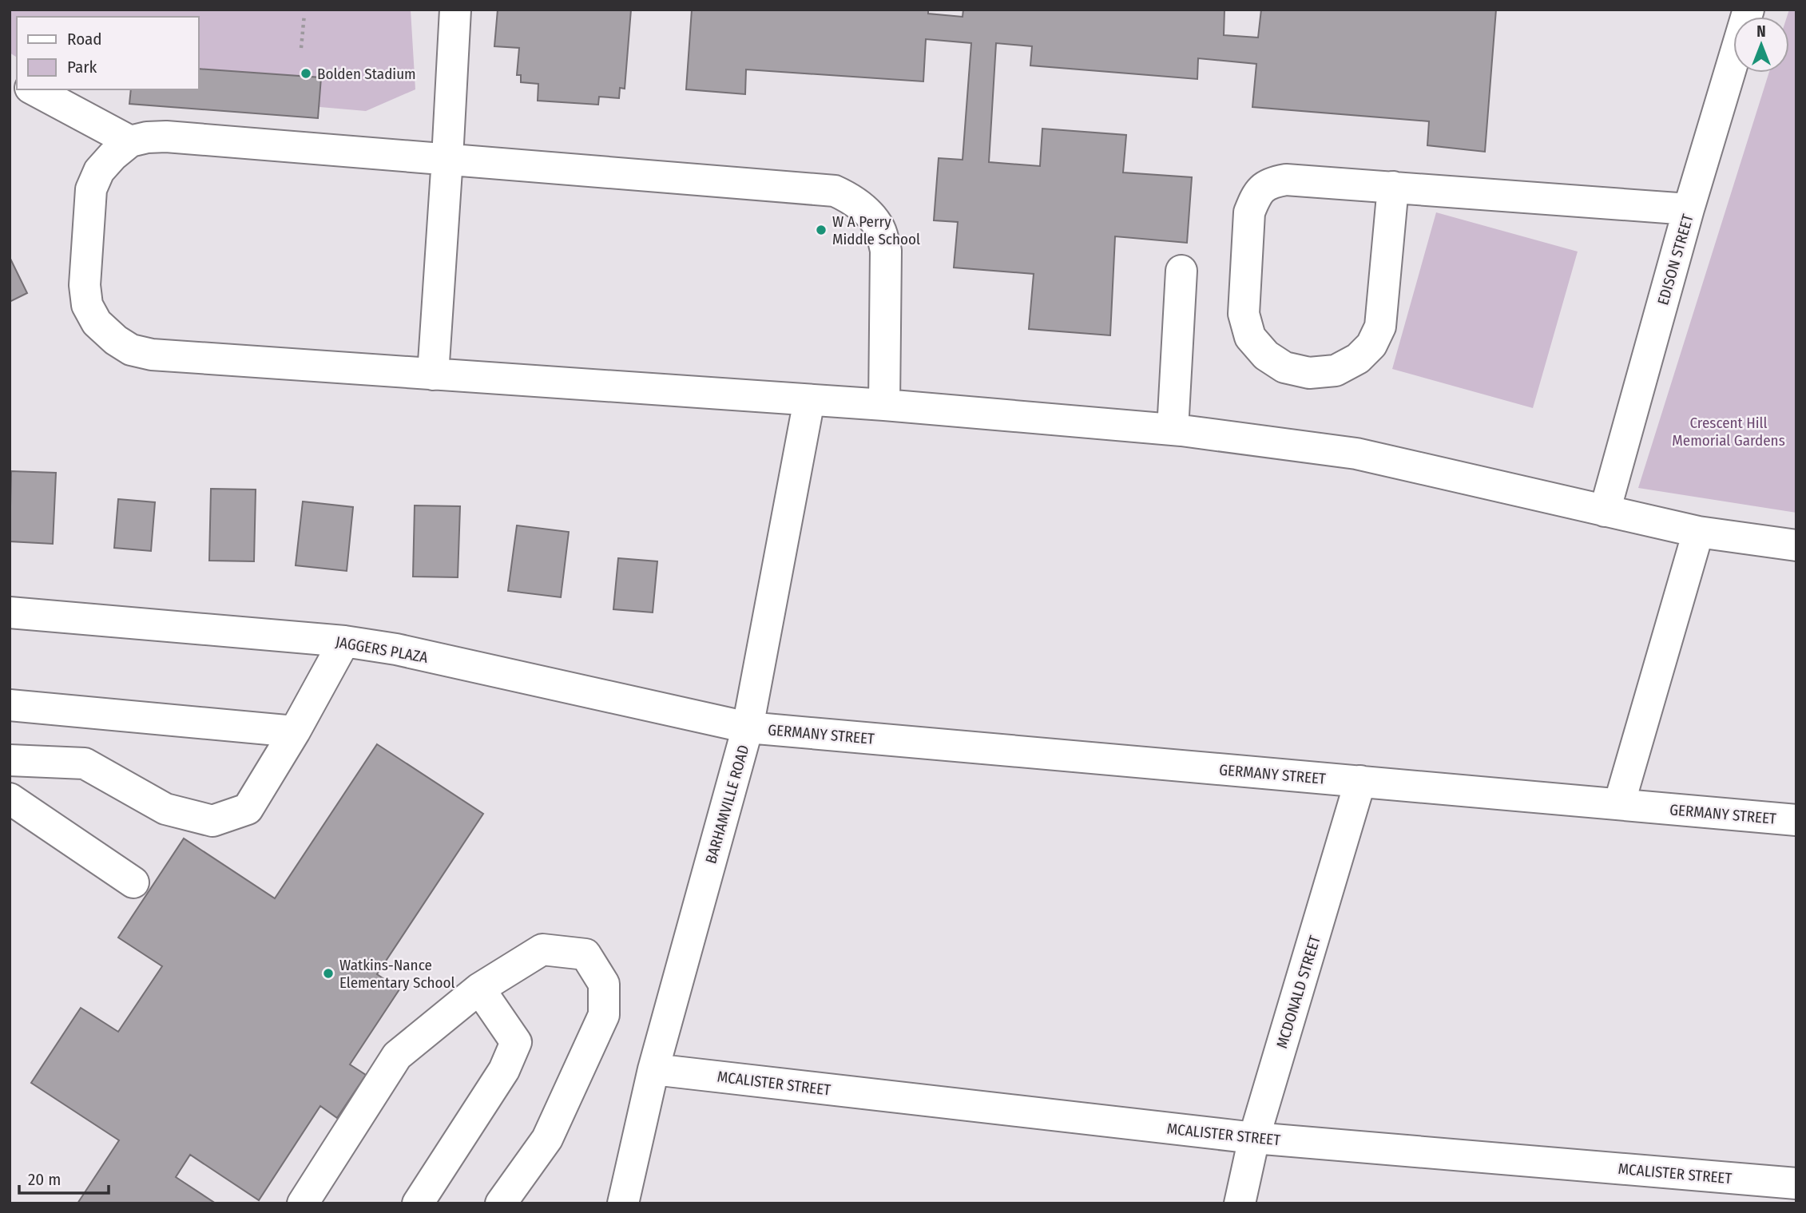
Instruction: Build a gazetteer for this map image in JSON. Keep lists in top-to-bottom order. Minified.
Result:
{"streets":{"street":["EDISON STREET","JAGGERS PLAZA","GERMANY STREET","BARHAMVILLE ROAD","MCDONALD STREET","MCALISTER STREET"]},"crossings":[["JAGGERS PLAZA","GERMANY STREET"],["JAGGERS PLAZA","BARHAMVILLE ROAD"],["GERMANY STREET","BARHAMVILLE ROAD"],["GERMANY STREET","MCDONALD STREET"],["BARHAMVILLE ROAD","MCALISTER STREET"],["MCDONALD STREET","MCALISTER STREET"]],"parks":["Crescent Hill Memorial Gardens"],"places":["Bolden Stadium","W A Perry Middle School","Watkins-Nance Elementary School"],"legend":["Road","Park"],"scale_bar":"20 m","north":"top"}
